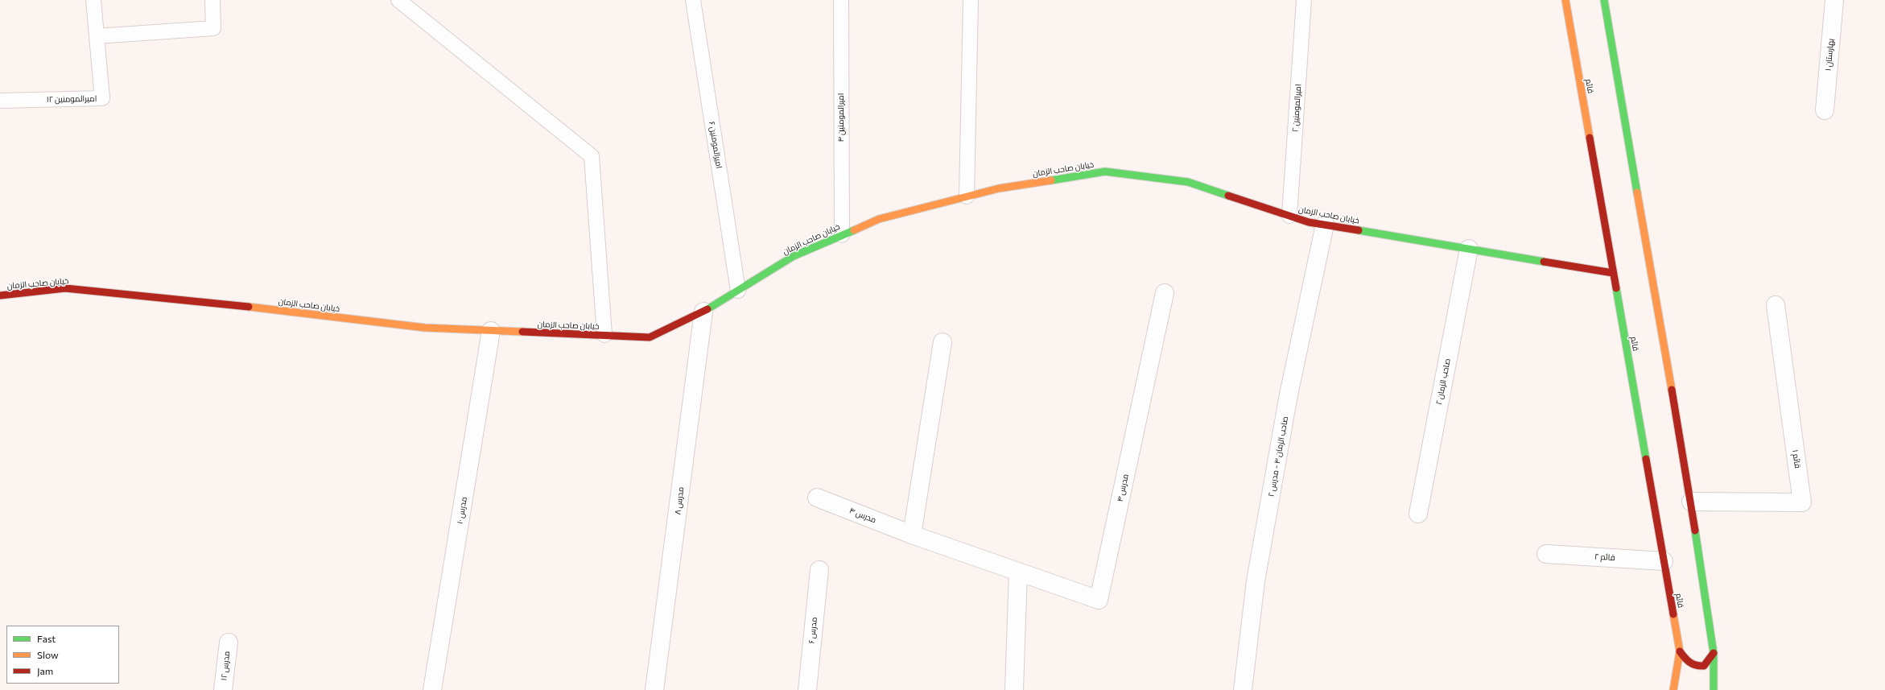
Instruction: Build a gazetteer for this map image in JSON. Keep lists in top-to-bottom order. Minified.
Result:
{"streets":{"street":["بهارستان ۱","قائم","خیابان صاحب الزمان","صاحب الزمان ۲","صاحب الزمان ۴ - مدرس ۲","قائم ۱","مدرس ۴","مدرس ۸","مدرس ۱۰","قائم ۲","مدرس ۶","مدرس ۱۲"],"lane":["امیرالمومنین ۱۲","امیرالمومنین ۲","امیرالمومنین ۴","امیرالمومنین ۶"]},"crossings":[["قائم","خیابان صاحب الزمان"],["قائم","قائم ۲"],["امیرالمومنین ۲","خیابان صاحب الزمان"],["امیرالمومنین ۴","خیابان صاحب الزمان"],["امیرالمومنین ۶","خیابان صاحب الزمان"],["خیابان صاحب الزمان","صاحب الزمان ۲"],["خیابان صاحب الزمان","صاحب الزمان ۴ - مدرس ۲"],["خیابان صاحب الزمان","مدرس ۸"],["خیابان صاحب الزمان","مدرس ۱۰"]],"legend":["Fast","Slow","Jam"]}
